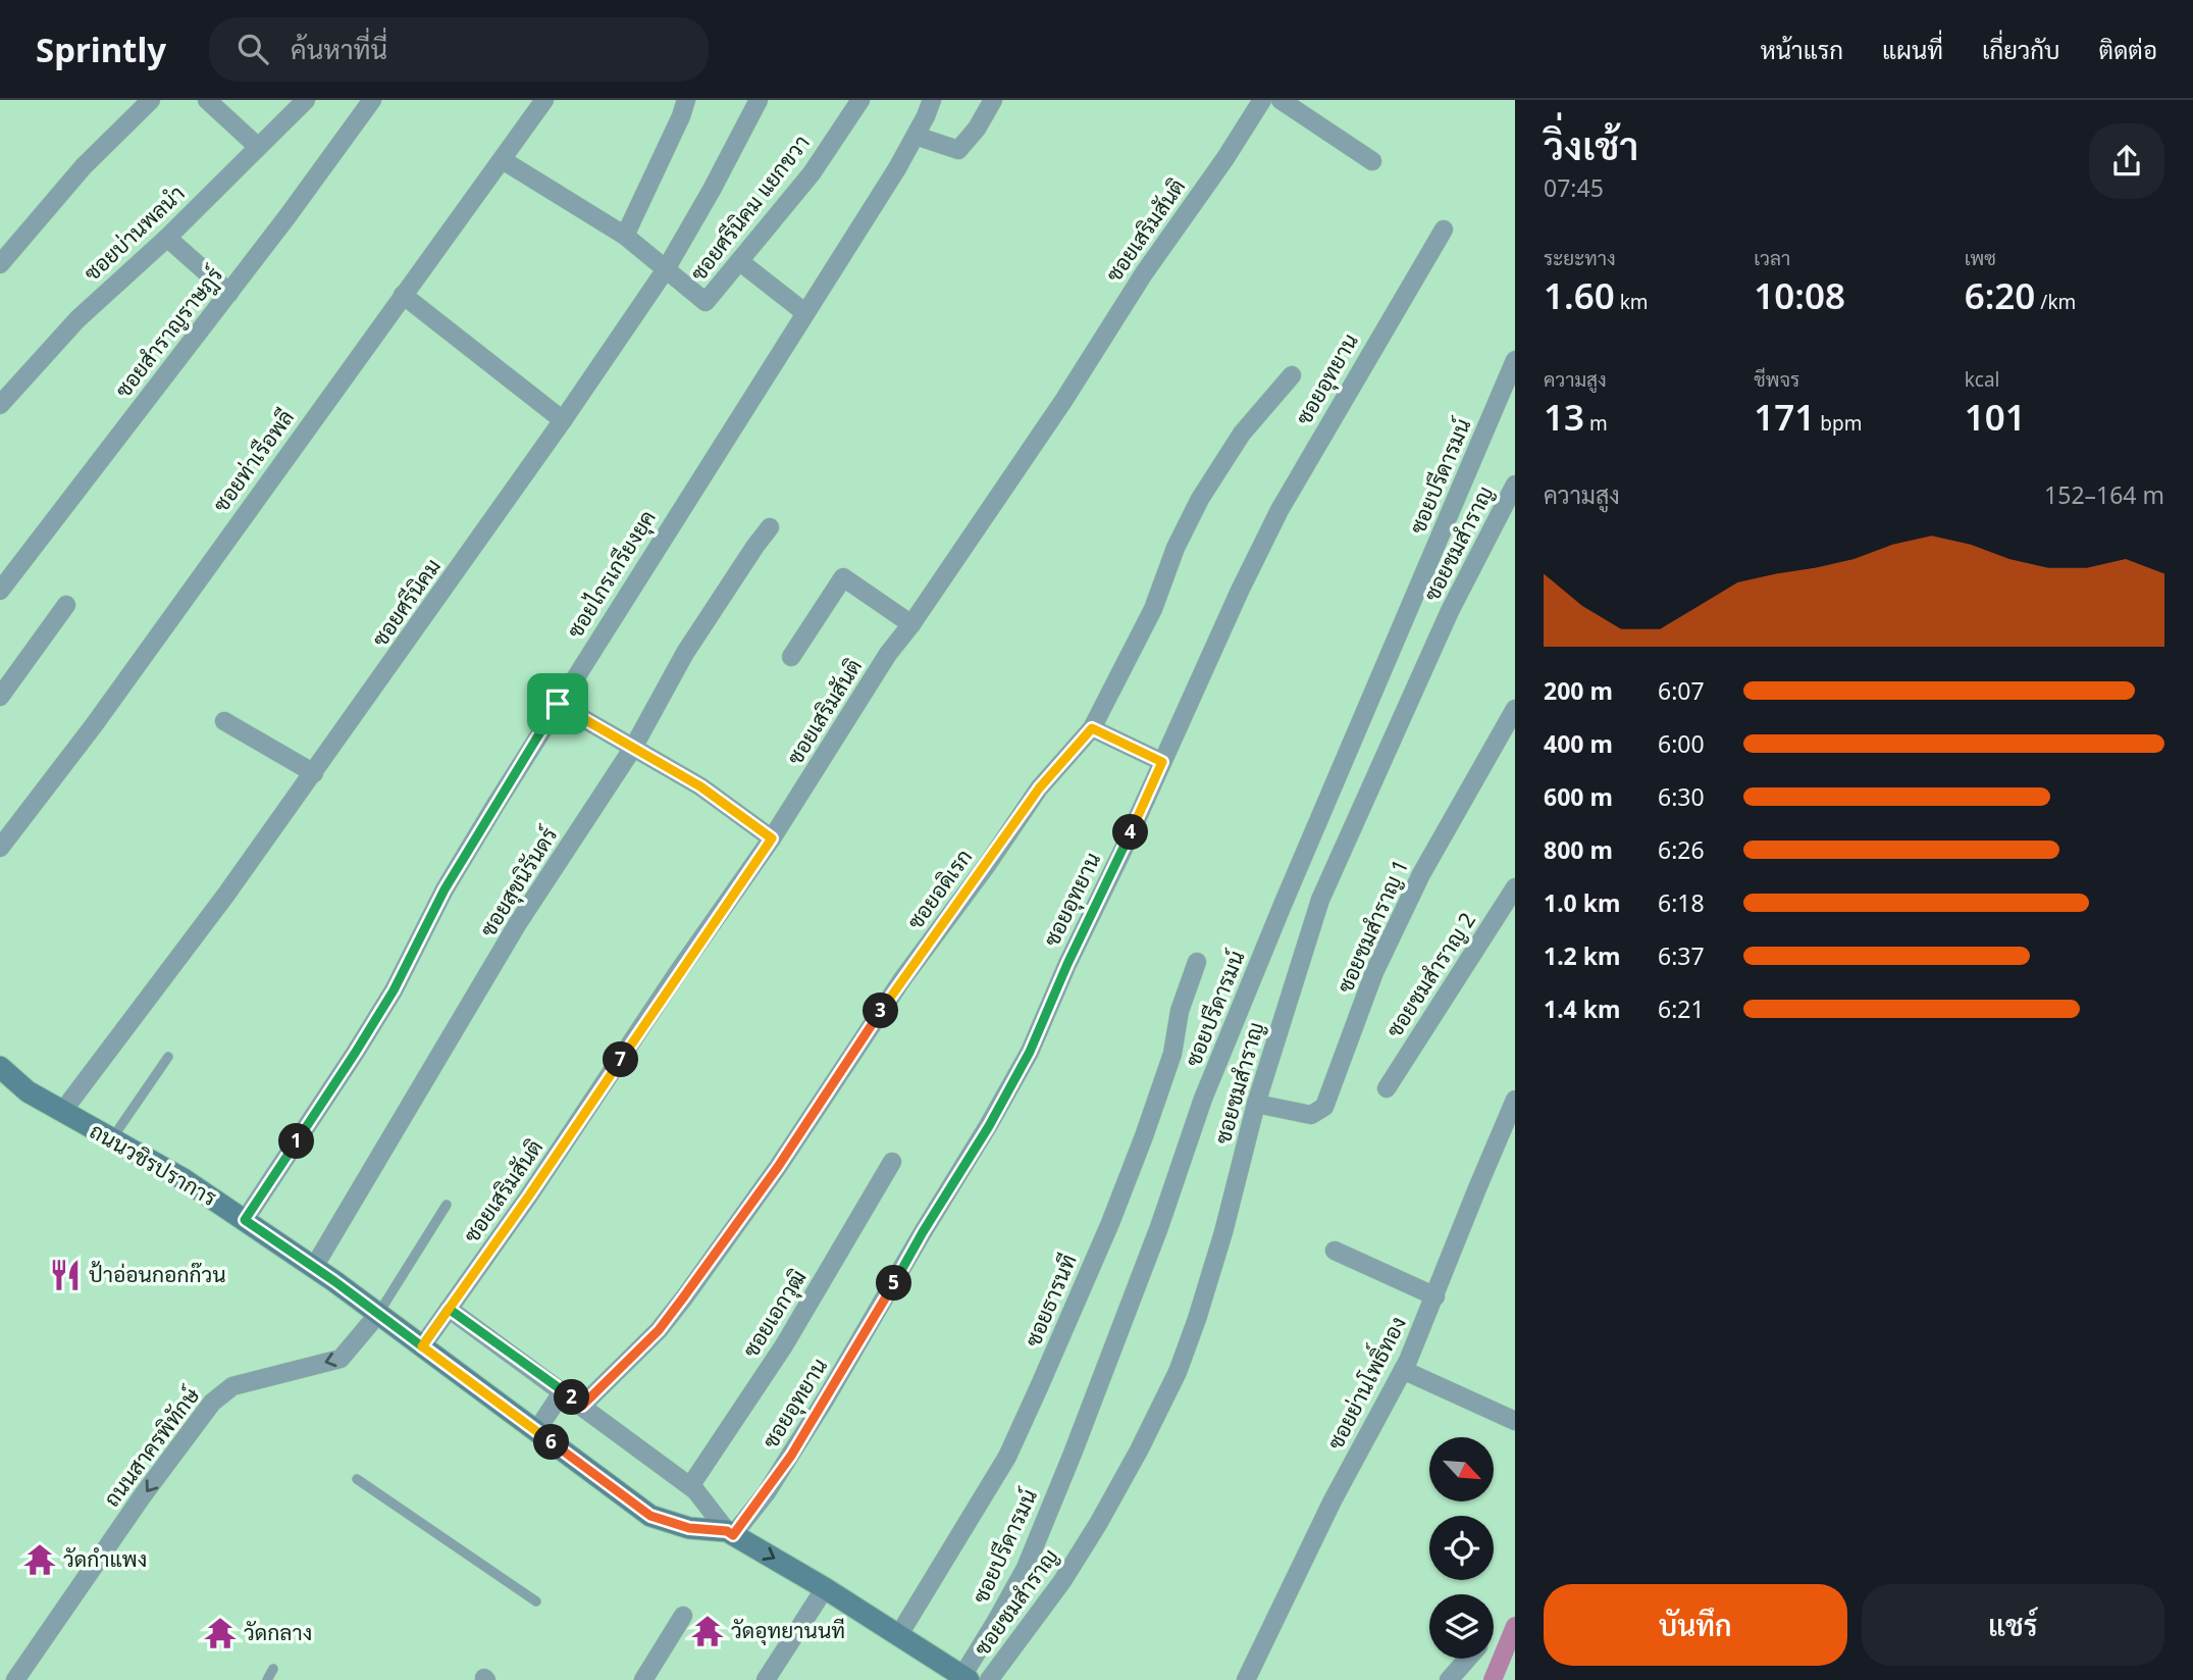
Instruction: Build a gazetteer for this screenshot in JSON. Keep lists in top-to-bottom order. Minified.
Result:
{"streets":{"street":["ซอยศรีนิคม แยกขวา","ซอยเสริมสันติ","ซอยบ่านพลนำ","ซอยสำราญราษฎร์","ซอยอุทยาน","ซอยท่าเรือพลี","ซอยปรีดารมน์","ซอยชมสำราญ","ซอยไกรเกรียงยุค","ซอยศรีนิคม","ซอยสุขนิรันดร์","ซอยอดิเรก","ซอยชมสำราญ 1","ซอยชมสำราญ 2","ถนนวชิรปราการ","ซอยธารนที","ซอยเอกวุฒิ","ซอยย่านโพธิ์ทอง","ถนนสาครพิทักษ์"]},"crossings":[["ซอยศรีนิคม แยกขวา","ซอยศรีนิคม"],["ซอยเสริมสันติ","ถนนวชิรปราการ"],["ซอยอุทยาน","ถนนวชิรปราการ"],["ซอยปรีดารมน์","ถนนวชิรปราการ"],["ซอยชมสำราญ","ซอยชมสำราญ 1"],["ซอยไกรเกรียงยุค","ถนนวชิรปราการ"],["ซอยศรีนิคม","ถนนวชิรปราการ"],["ซอยสุขนิรันดร์","ถนนวชิรปราการ"],["ถนนวชิรปราการ","ซอยธารนที"],["ถนนวชิรปราการ","ถนนสาครพิทักษ์"]],"one_way":["ถนนสาครพิทักษ์"],"places":{"restaurant":["ป้าอ่อนกอกก๊วน"],"temple":["วัดกำแพง","วัดอุทยานนที","วัดกลาง"]},"north":"bottom right","page":{"header":"Sprintly","search":"ค้นหาที่นี่","nav":["หน้าแรก","แผนที่","เกี่ยวกับ","ติดต่อ"],"heading":["วิ่งเช้า","07:45"],"stats":[["ระยะทาง","1.60 km"],["เวลา","10:08"],["เพซ","6:20 /km"],["ความสูง","13 m"],["ชีพจร","171 bpm"],["kcal","101"]],"chart":["ความสูง","152–164 m"],"list":[{"name":"200 m","note":"6:07"},{"name":"400 m","note":"6:00"},{"name":"600 m","note":"6:30"},{"name":"800 m","note":"6:26"},{"name":"1.0 km","note":"6:18"},{"name":"1.2 km","note":"6:37"},{"name":"1.4 km","note":"6:21"}],"pins":["4","3","7","1","5","2","6"],"buttons":["บันทึก","แชร์"]}}
